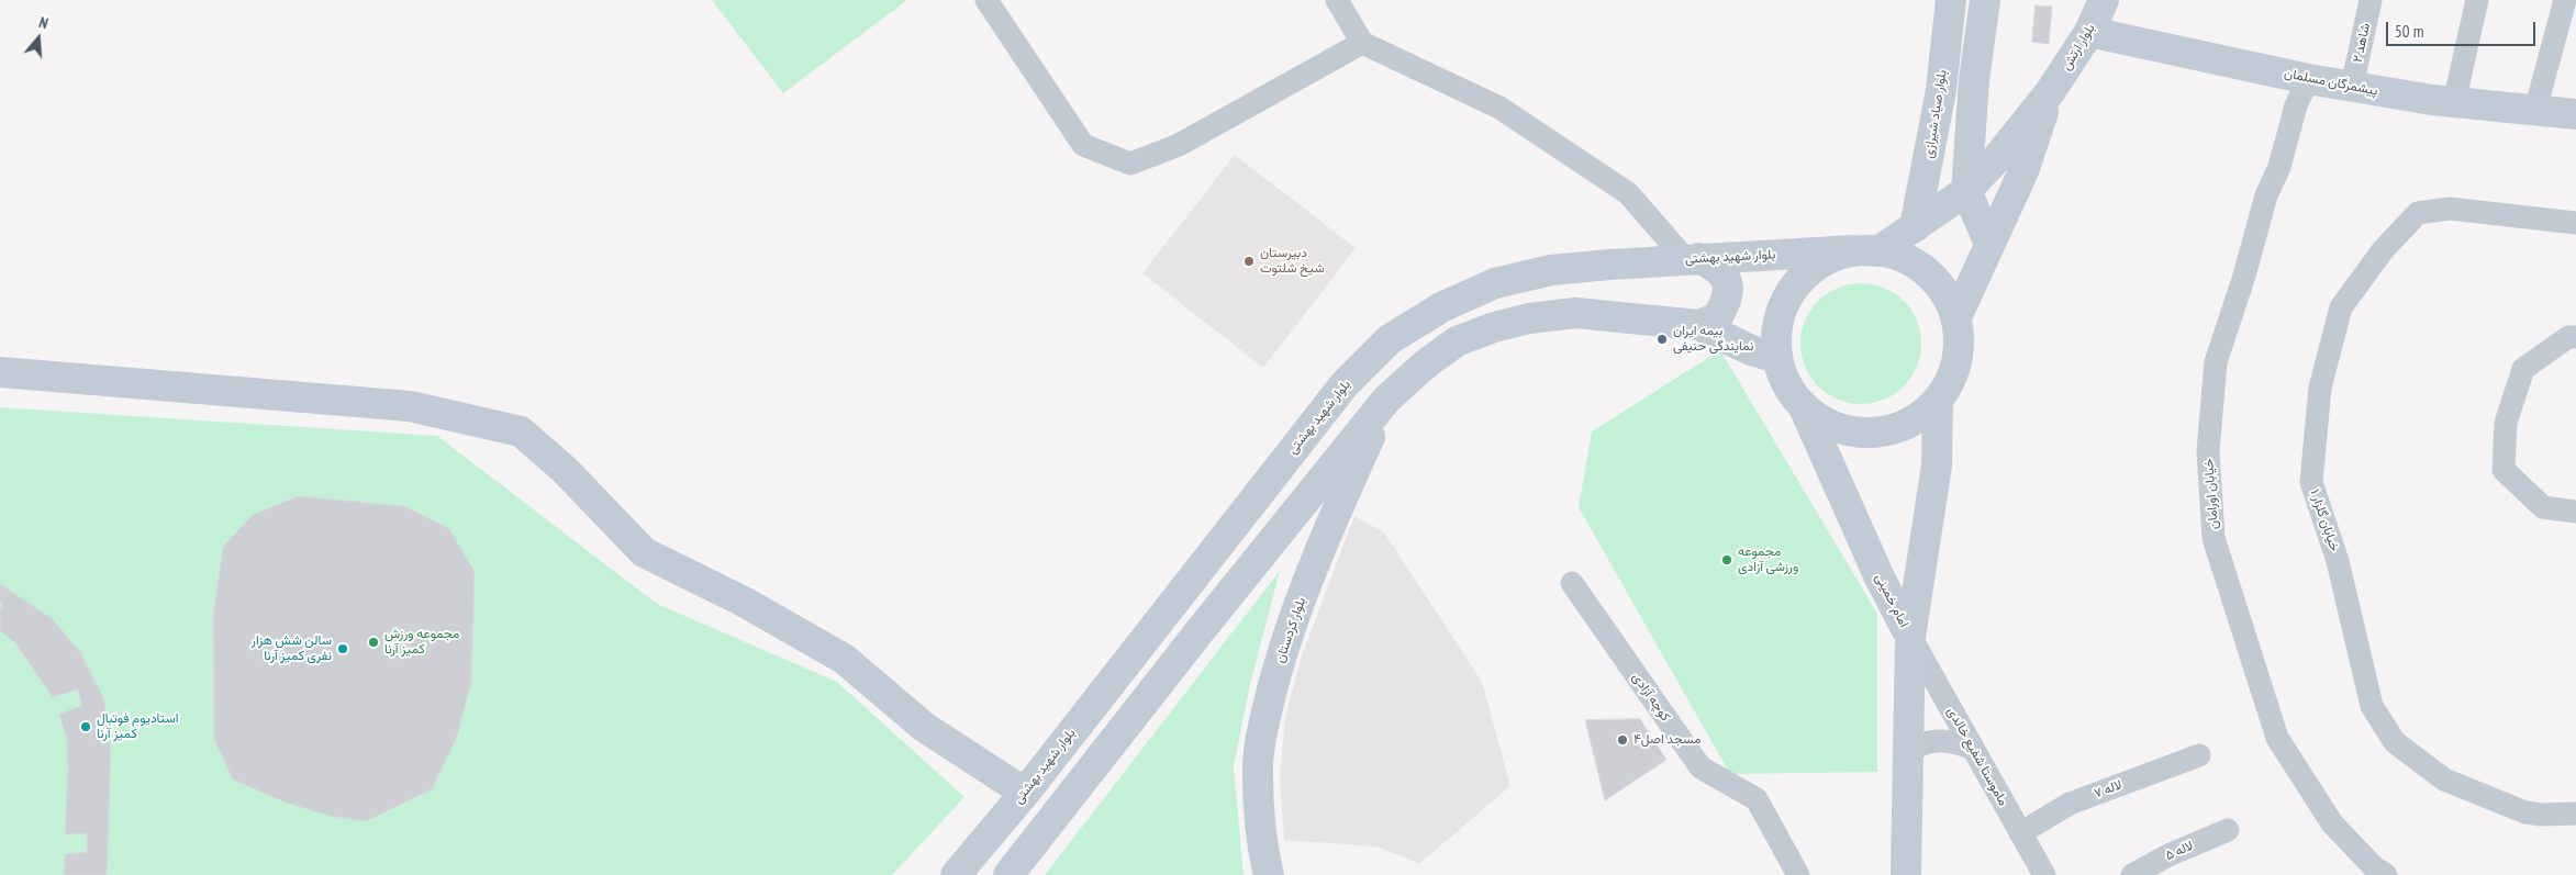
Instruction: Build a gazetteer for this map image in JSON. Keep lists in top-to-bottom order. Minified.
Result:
{"streets":{"main road":["بلوار ارتش","پیشمرگان مسلمان","بلوار صیاد شیرازی","بلوار شهید بهشتی","امام خمینی","بلوار کردستان"],"street":["شاهد ۲","خیابان اورامان","خیابان گلزار ۱","کوچه آزادی","ماموستا شفیع خالدی","لاله ۷","لاله ۵"]},"crossings":[["شاهد ۲","پیشمرگان مسلمان"],["بلوار ارتش","پیشمرگان مسلمان"],["پیشمرگان مسلمان","خیابان اورامان"],["بلوار شهید بهشتی","امام خمینی"],["امام خمینی","ماموستا شفیع خالدی"],["ماموستا شفیع خالدی","لاله ۷"]],"places":["دبیرستان شیخ شلتوت","بیمه ایران نمایندگی حنیفی","مجموعه ورزشی آزادی","مجموعه ورزش کمیز آرنا","سالن شش هزار نفری کمیز آرنا","استادیوم فوتبال کمیز آرنا","مسجد اصل۴"],"scale_bar":"50 m","north":"top"}
